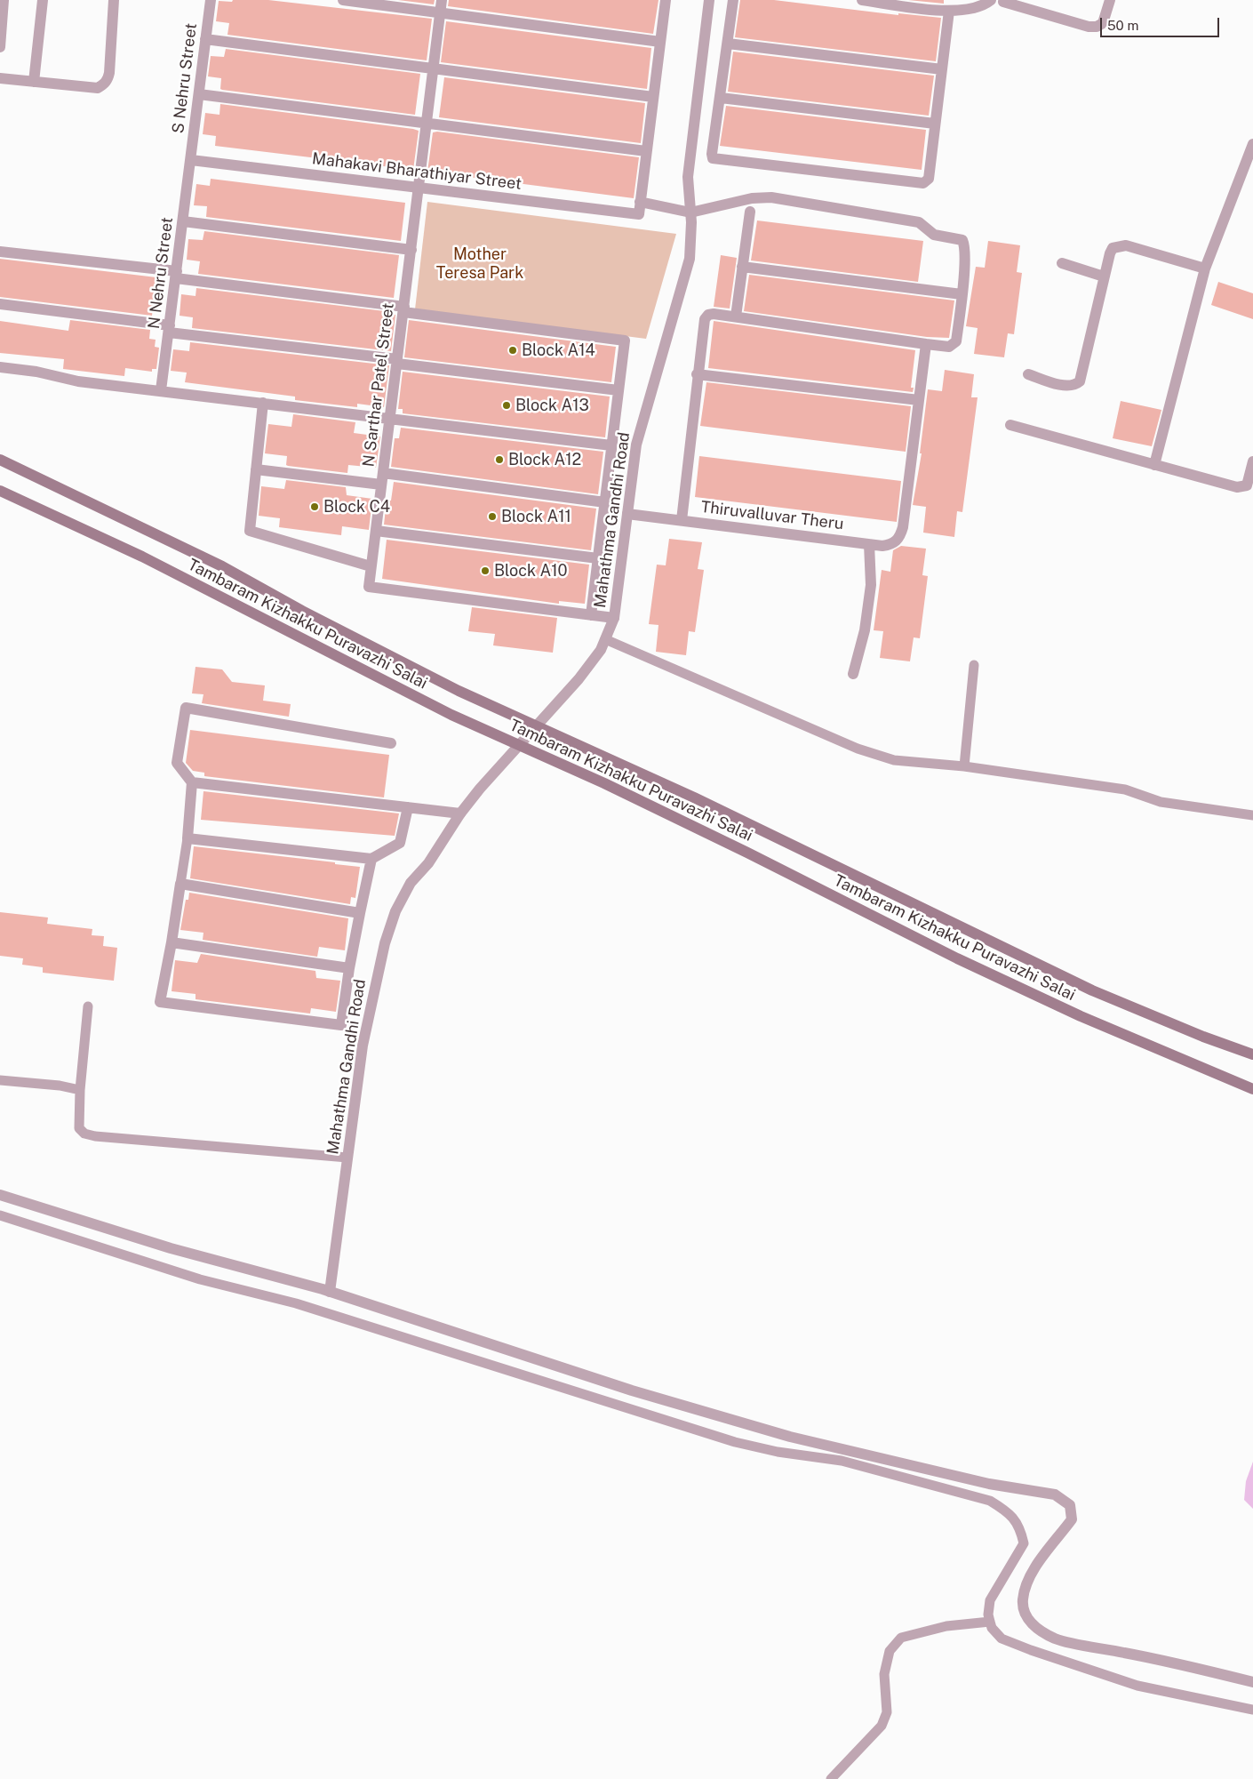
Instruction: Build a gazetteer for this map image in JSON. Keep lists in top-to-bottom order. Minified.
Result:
{"streets":{"main road":["Tambaram Kizhakku Puravazhi Salai"],"street":["S Nehru Street","Mahakavi Bharathiyar Street","N Nehru Street","N Sarthar Patel Street","Thiruvalluvar Theru","Mahathma Gandhi Road"]},"crossings":[["S Nehru Street","Mahakavi Bharathiyar Street"],["S Nehru Street","N Nehru Street"],["Mahakavi Bharathiyar Street","N Nehru Street"],["Mahakavi Bharathiyar Street","N Sarthar Patel Street"],["Thiruvalluvar Theru","Mahathma Gandhi Road"],["Mahathma Gandhi Road","Tambaram Kizhakku Puravazhi Salai"]],"parks":["Mother Teresa Park"],"places":["Block A14","Block A13","Block A12","Block C4","Block A11","Block A10"],"scale_bar":"50 m"}
